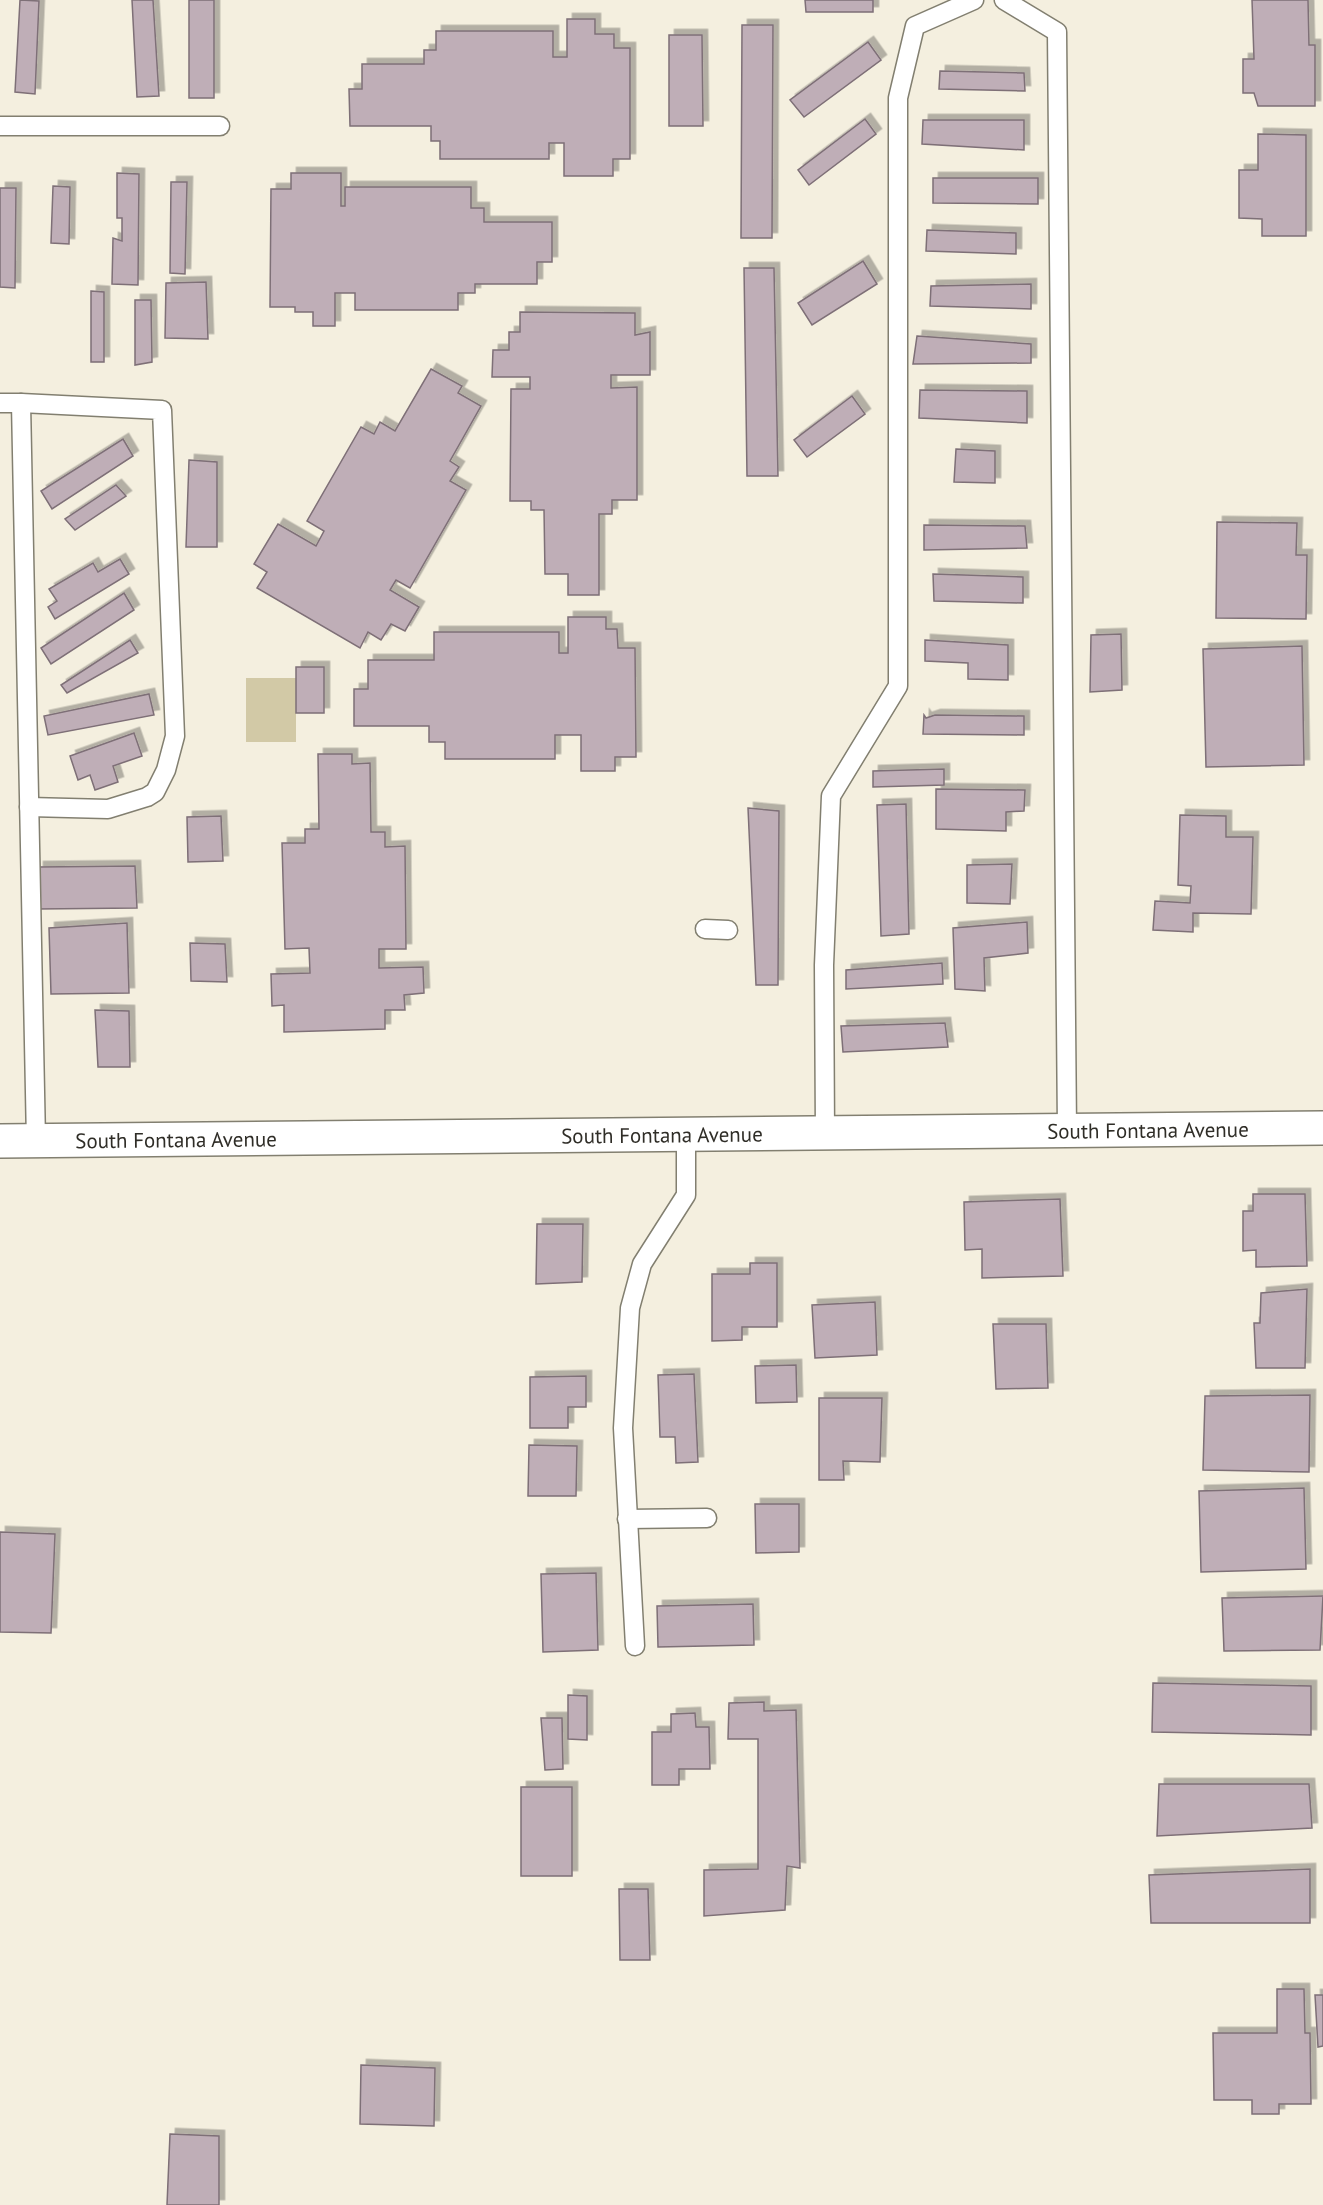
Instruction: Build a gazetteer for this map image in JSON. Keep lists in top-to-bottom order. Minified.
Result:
{"streets":{"street":["South Fontana Avenue"]}}
